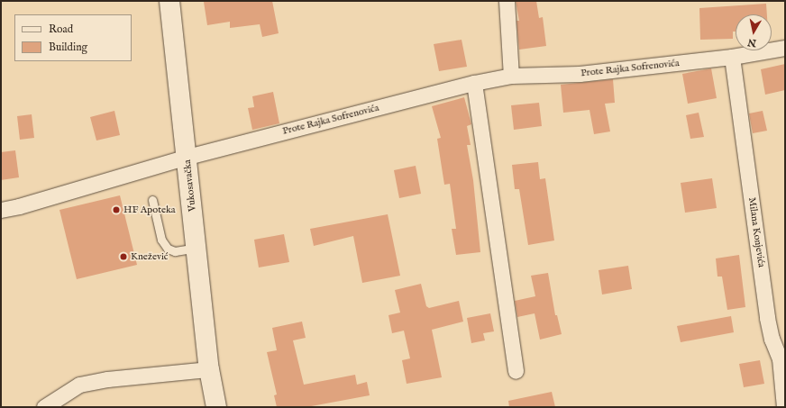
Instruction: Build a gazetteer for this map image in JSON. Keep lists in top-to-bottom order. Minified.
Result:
{"streets":{"main road":["Vukosavačka"],"street":["Prote Rajka Sofrenovića","Milana Konjevića"]},"crossings":[["Prote Rajka Sofrenovića","Vukosavačka"],["Prote Rajka Sofrenovića","Milana Konjevića"]],"places":["HF Apoteka","Knežević"],"legend":["Road","Building"],"north":"bottom"}
